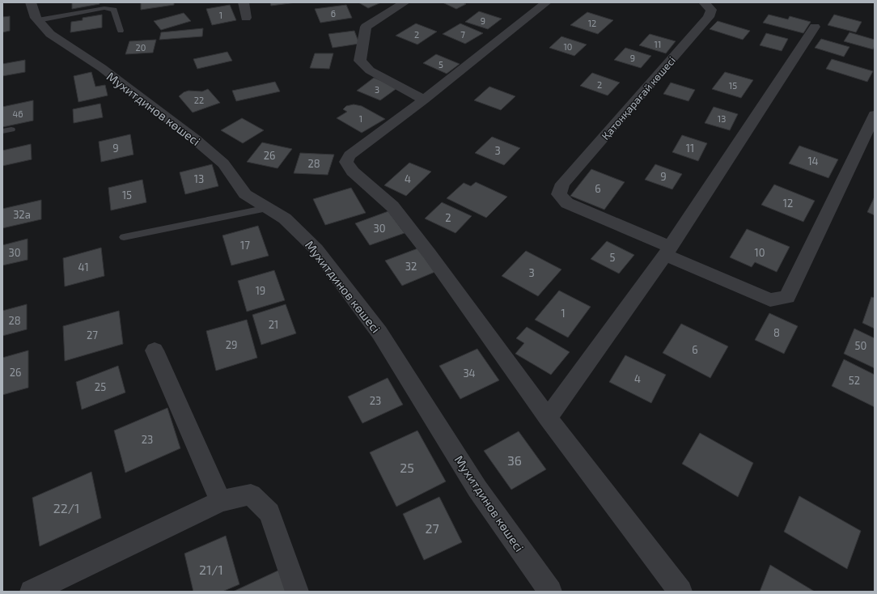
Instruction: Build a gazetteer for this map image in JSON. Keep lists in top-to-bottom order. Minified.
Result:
{"streets":{"street":["Қатонқарағай көшесі","Мухитдинов көшесі"]},"house_numbers":["6","1","9","12","2","7","11","10","20","9","5","2","15","3","22","46","1","13","9","11","3","26","14","28","9","13","4","6","15","12","32а","2","30","17","30","10","5","32","41","3","19","1","28","21","8","27","29","50","6","26","34","4","52","25","23","23","36","25","22/1","27","21/1"]}
